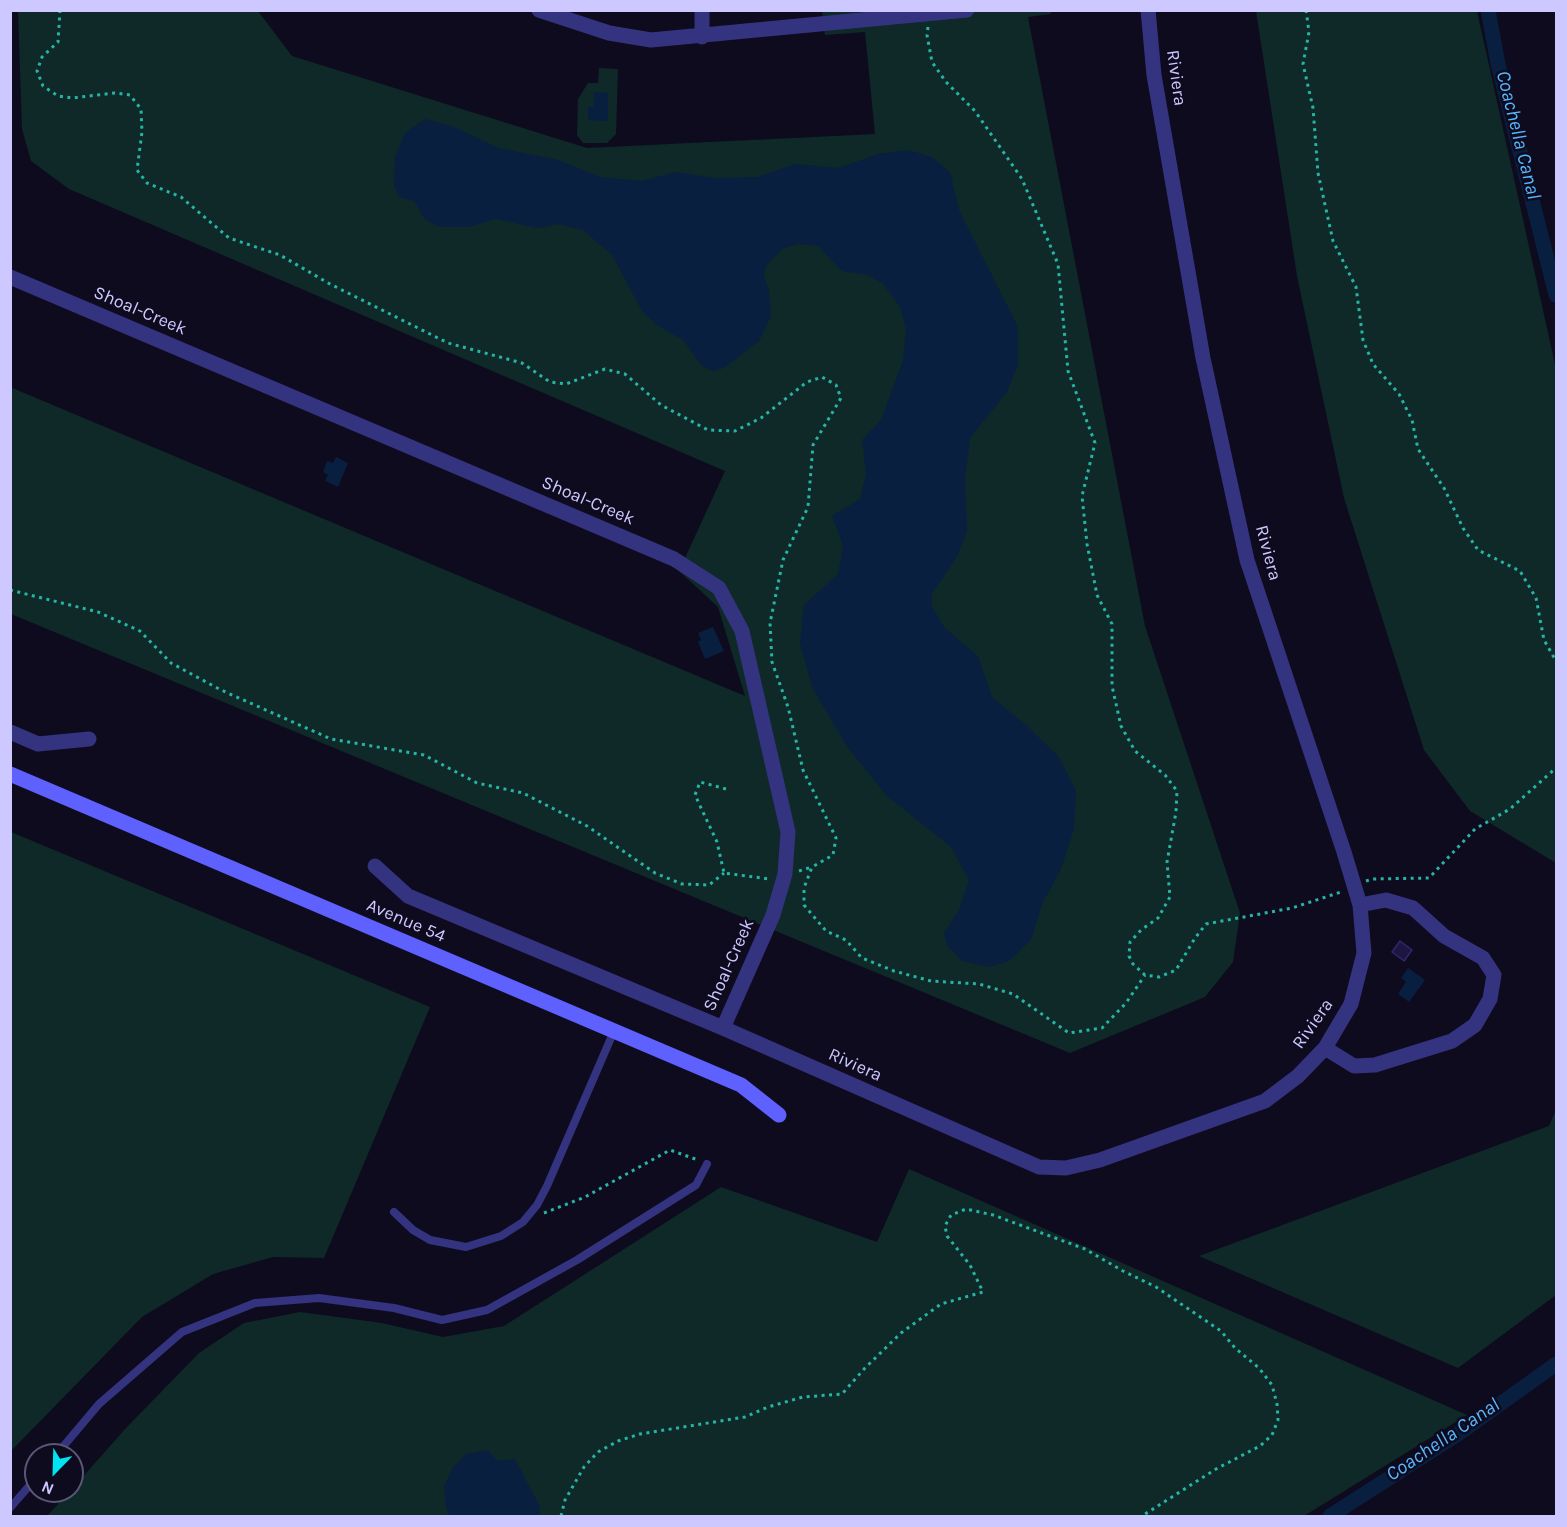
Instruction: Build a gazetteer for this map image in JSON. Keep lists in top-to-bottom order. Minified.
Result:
{"streets":{"street":["Riviera","Shoal-Creek","Avenue 54"]},"crossings":[["Riviera","Shoal-Creek"]],"water":["Coachella Canal"],"north":"bottom left"}
